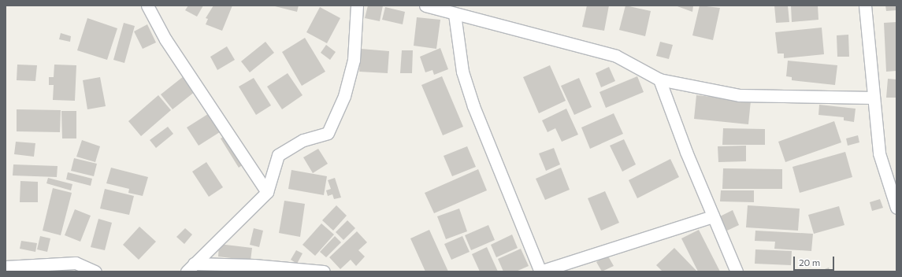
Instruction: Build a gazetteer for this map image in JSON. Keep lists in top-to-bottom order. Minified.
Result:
{"scale_bar":"20 m"}
